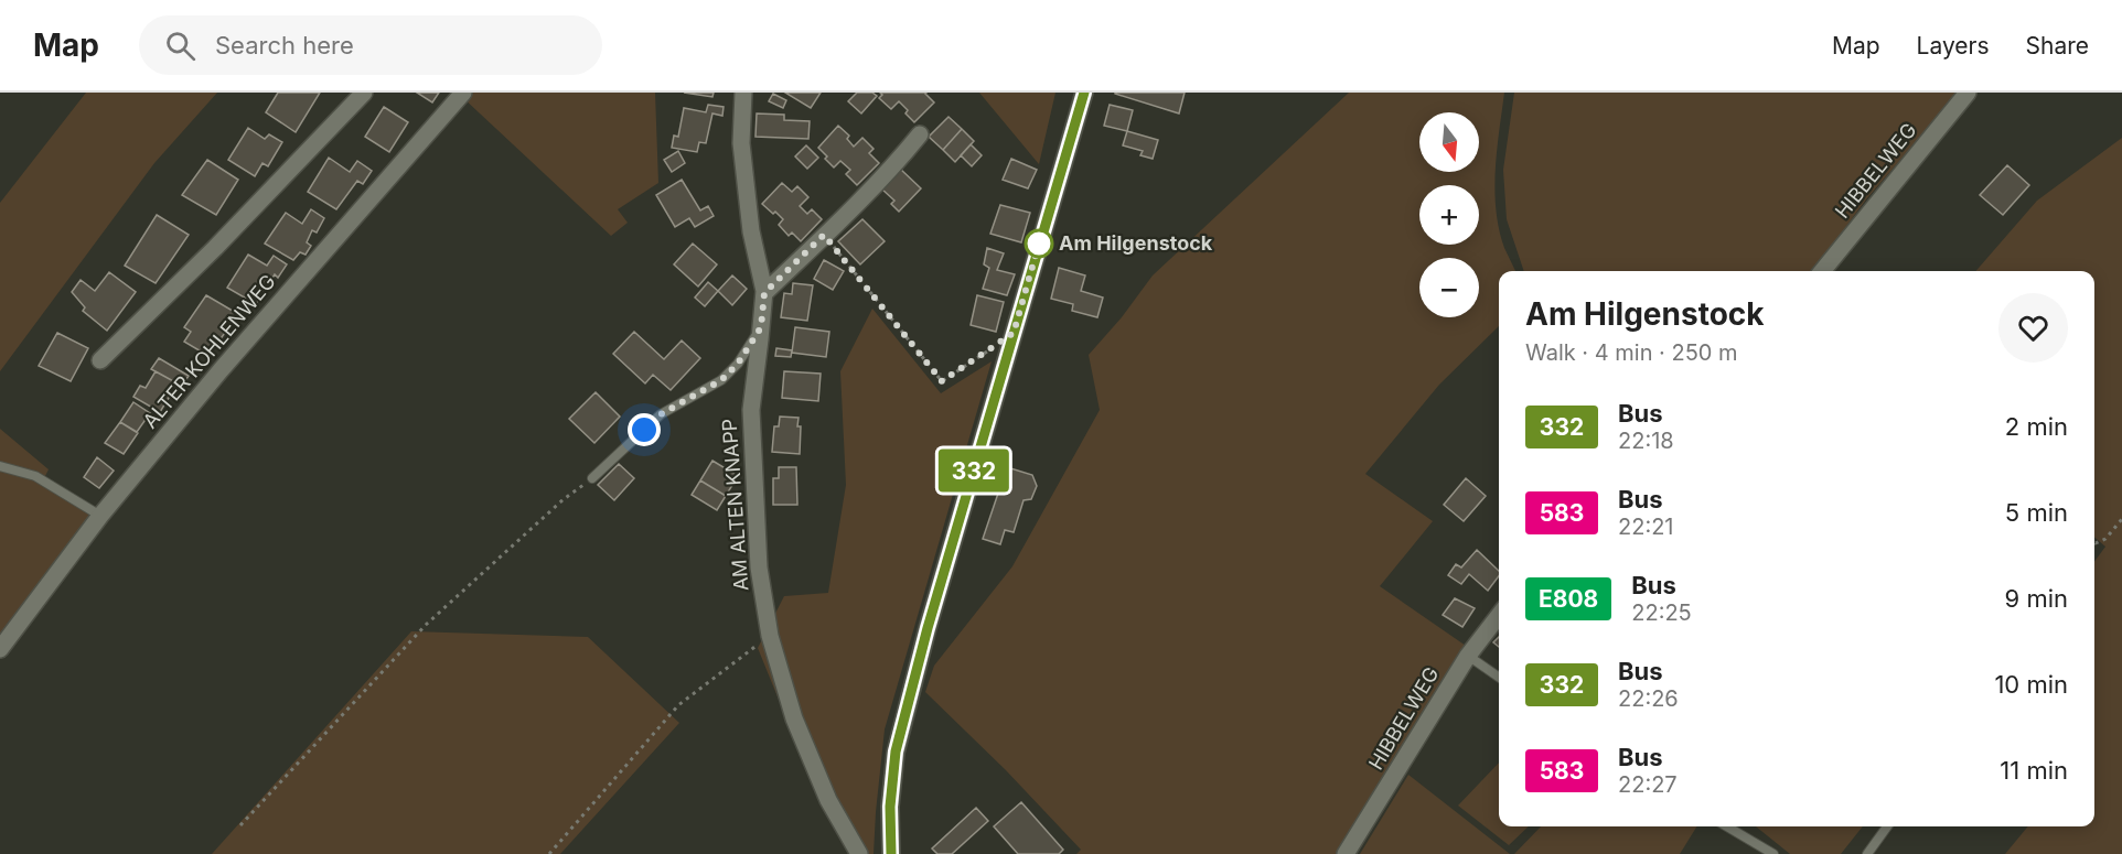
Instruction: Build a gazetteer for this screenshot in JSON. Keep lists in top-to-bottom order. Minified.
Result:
{"streets":{"street":["HIBBELWEG","ALTER KOHLENWEG","AM ALTEN KNAPP"]},"places":["Am Hilgenstock"],"lines":["bus line 332"],"north":"bottom","page":{"header":"Map","search":"Search here","nav":["Map","Layers","Share"],"on_map":"332","map_buttons":["+","−"],"heading":["Am Hilgenstock","Walk · 4 min · 250 m"],"list":[{"mark":"332","name":"Bus","note":"22:18","value":"2 min"},{"mark":"583","name":"Bus","note":"22:21","value":"5 min"},{"mark":"E808","name":"Bus","note":"22:25","value":"9 min"},{"mark":"332","name":"Bus","note":"22:26","value":"10 min"},{"mark":"583","name":"Bus","note":"22:27","value":"11 min"}]}}
